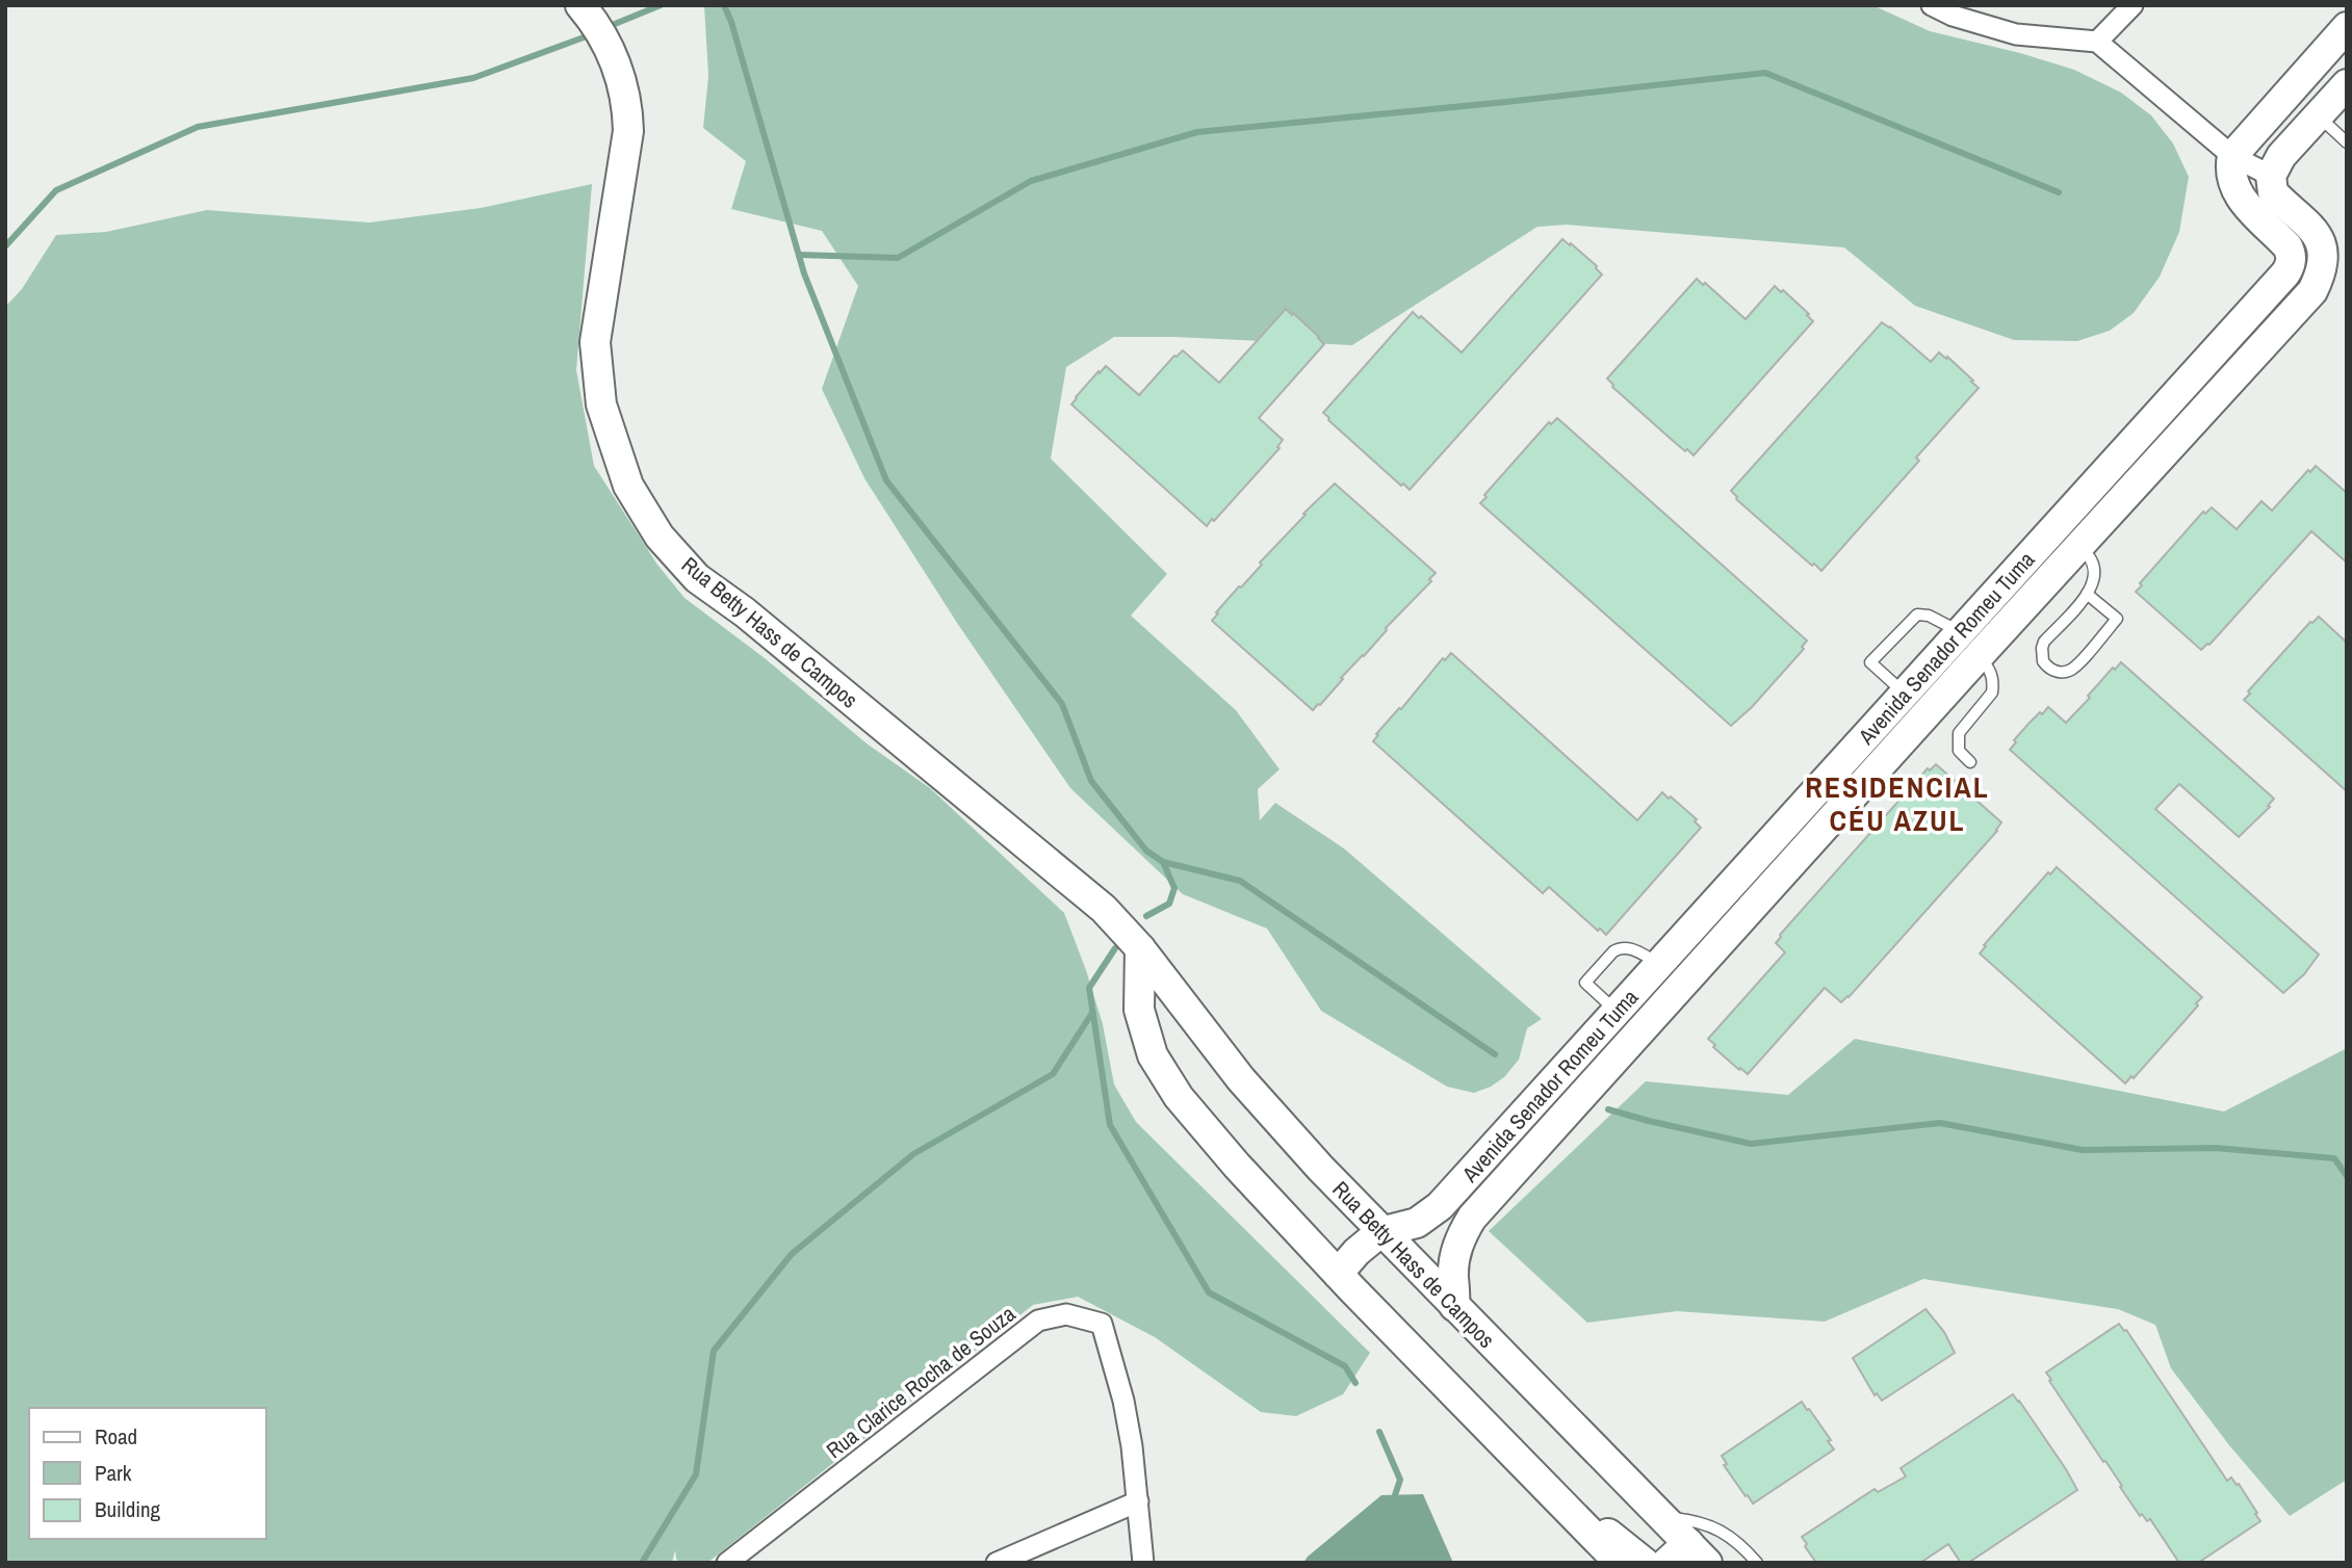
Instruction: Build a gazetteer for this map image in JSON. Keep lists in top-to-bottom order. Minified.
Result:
{"streets":{"street":["Rua Betty Hass de Campos","Avenida Senador Romeu Tuma","Rua Clarice Rocha de Souza"]},"crossings":[["Rua Betty Hass de Campos","Avenida Senador Romeu Tuma"]],"districts":["RESIDENCIAL CÉU AZUL"],"legend":["Road","Park","Building"]}
